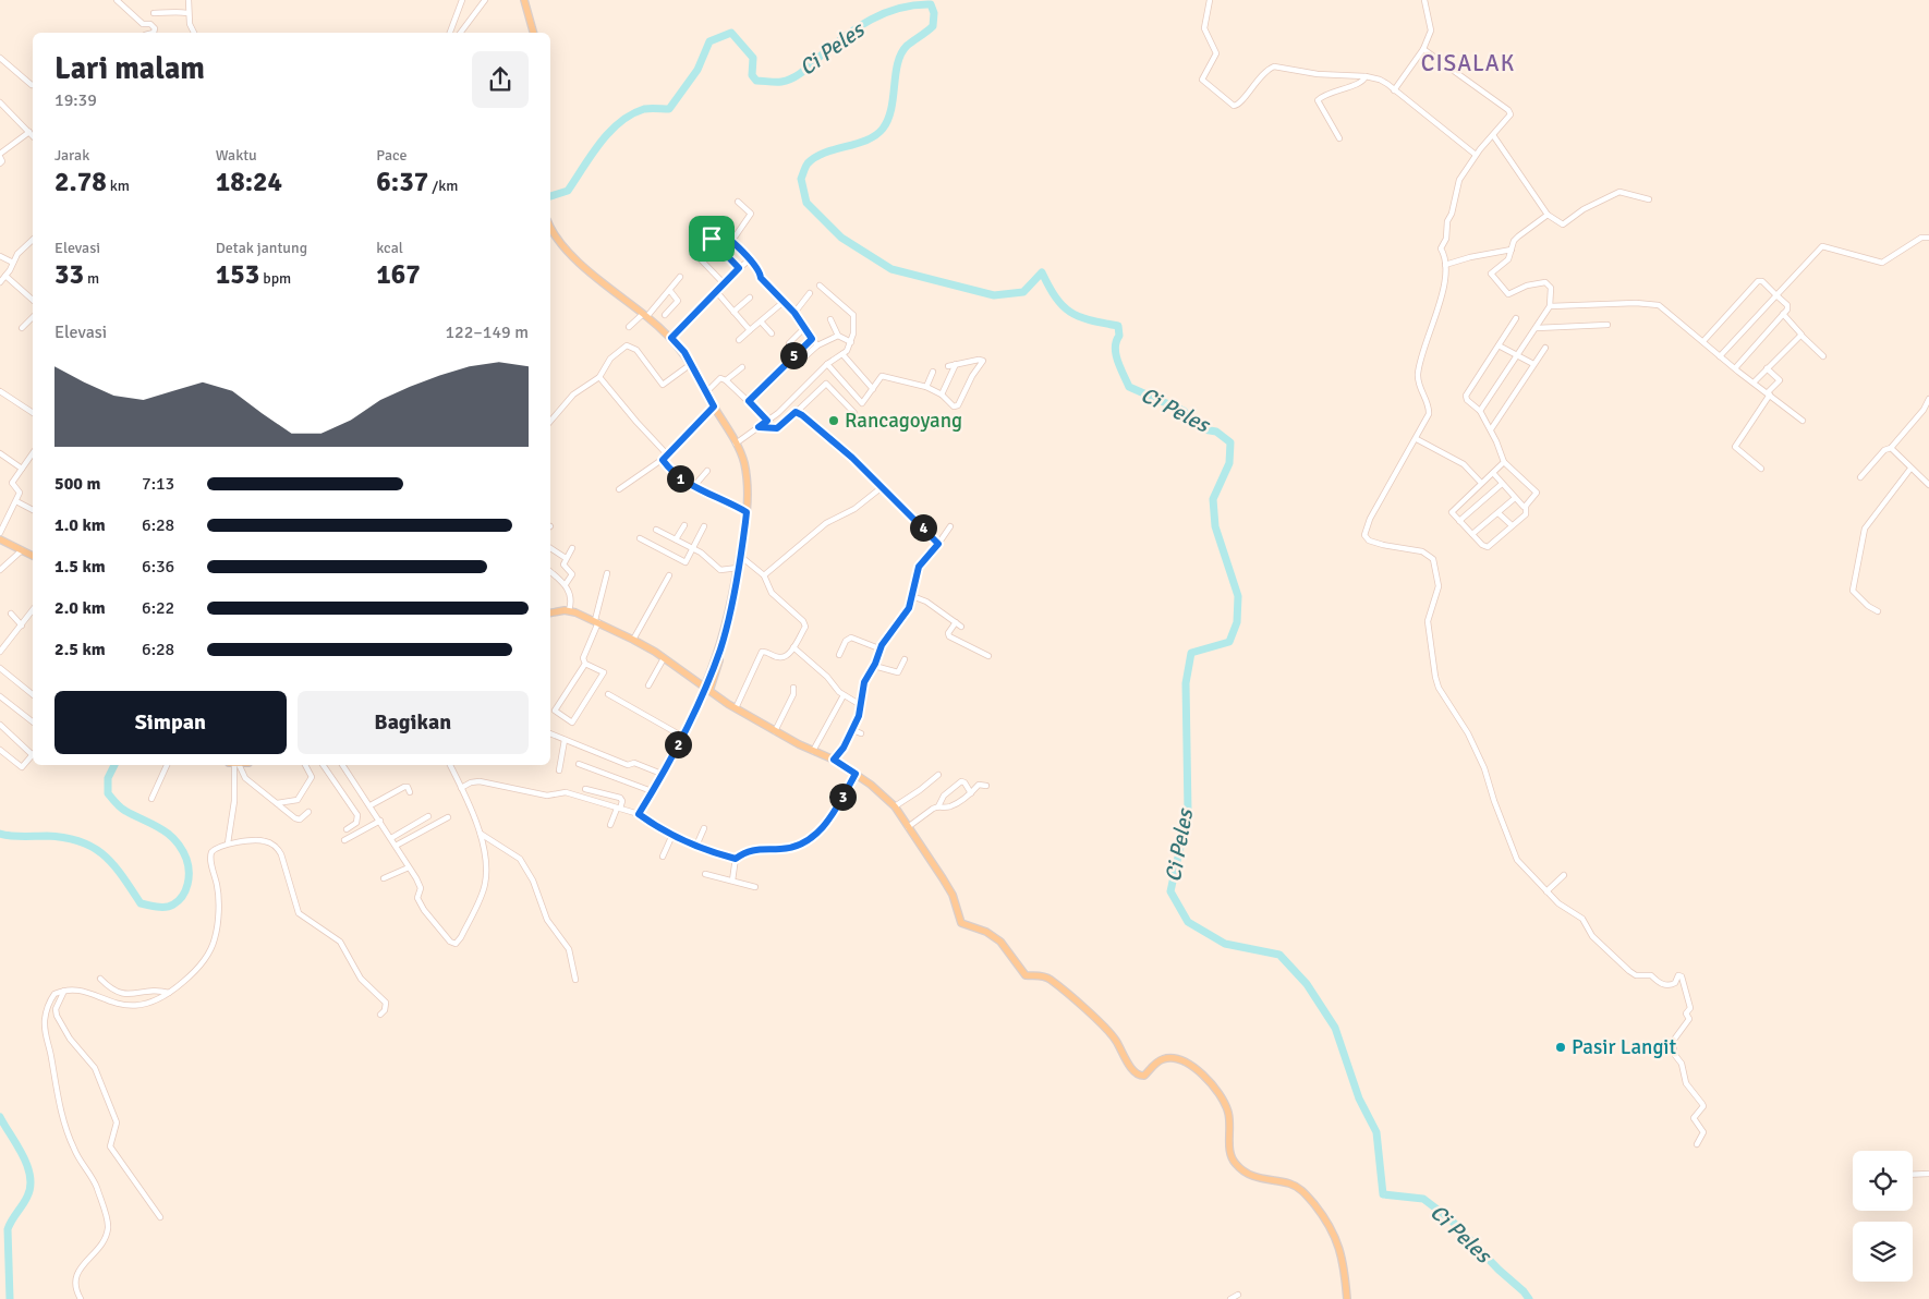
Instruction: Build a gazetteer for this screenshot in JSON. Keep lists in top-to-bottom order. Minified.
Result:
{"districts":["CISALAK"],"water":["Ci Peles"],"places":["Rancagoyang","Pasir Langit"],"page":{"heading":["Lari malam","19:39"],"stats":[["Jarak","2.78 km"],["Waktu","18:24"],["Pace","6:37 /km"],["Elevasi","33 m"],["Detak jantung","153 bpm"],["kcal","167"]],"chart":["Elevasi","122–149 m"],"pins":["5","1","4","2","3"],"list":[{"name":"500 m","note":"7:13"},{"name":"1.0 km","note":"6:28"},{"name":"1.5 km","note":"6:36"},{"name":"2.0 km","note":"6:22"},{"name":"2.5 km","note":"6:28"}],"buttons":["Simpan","Bagikan"]}}
